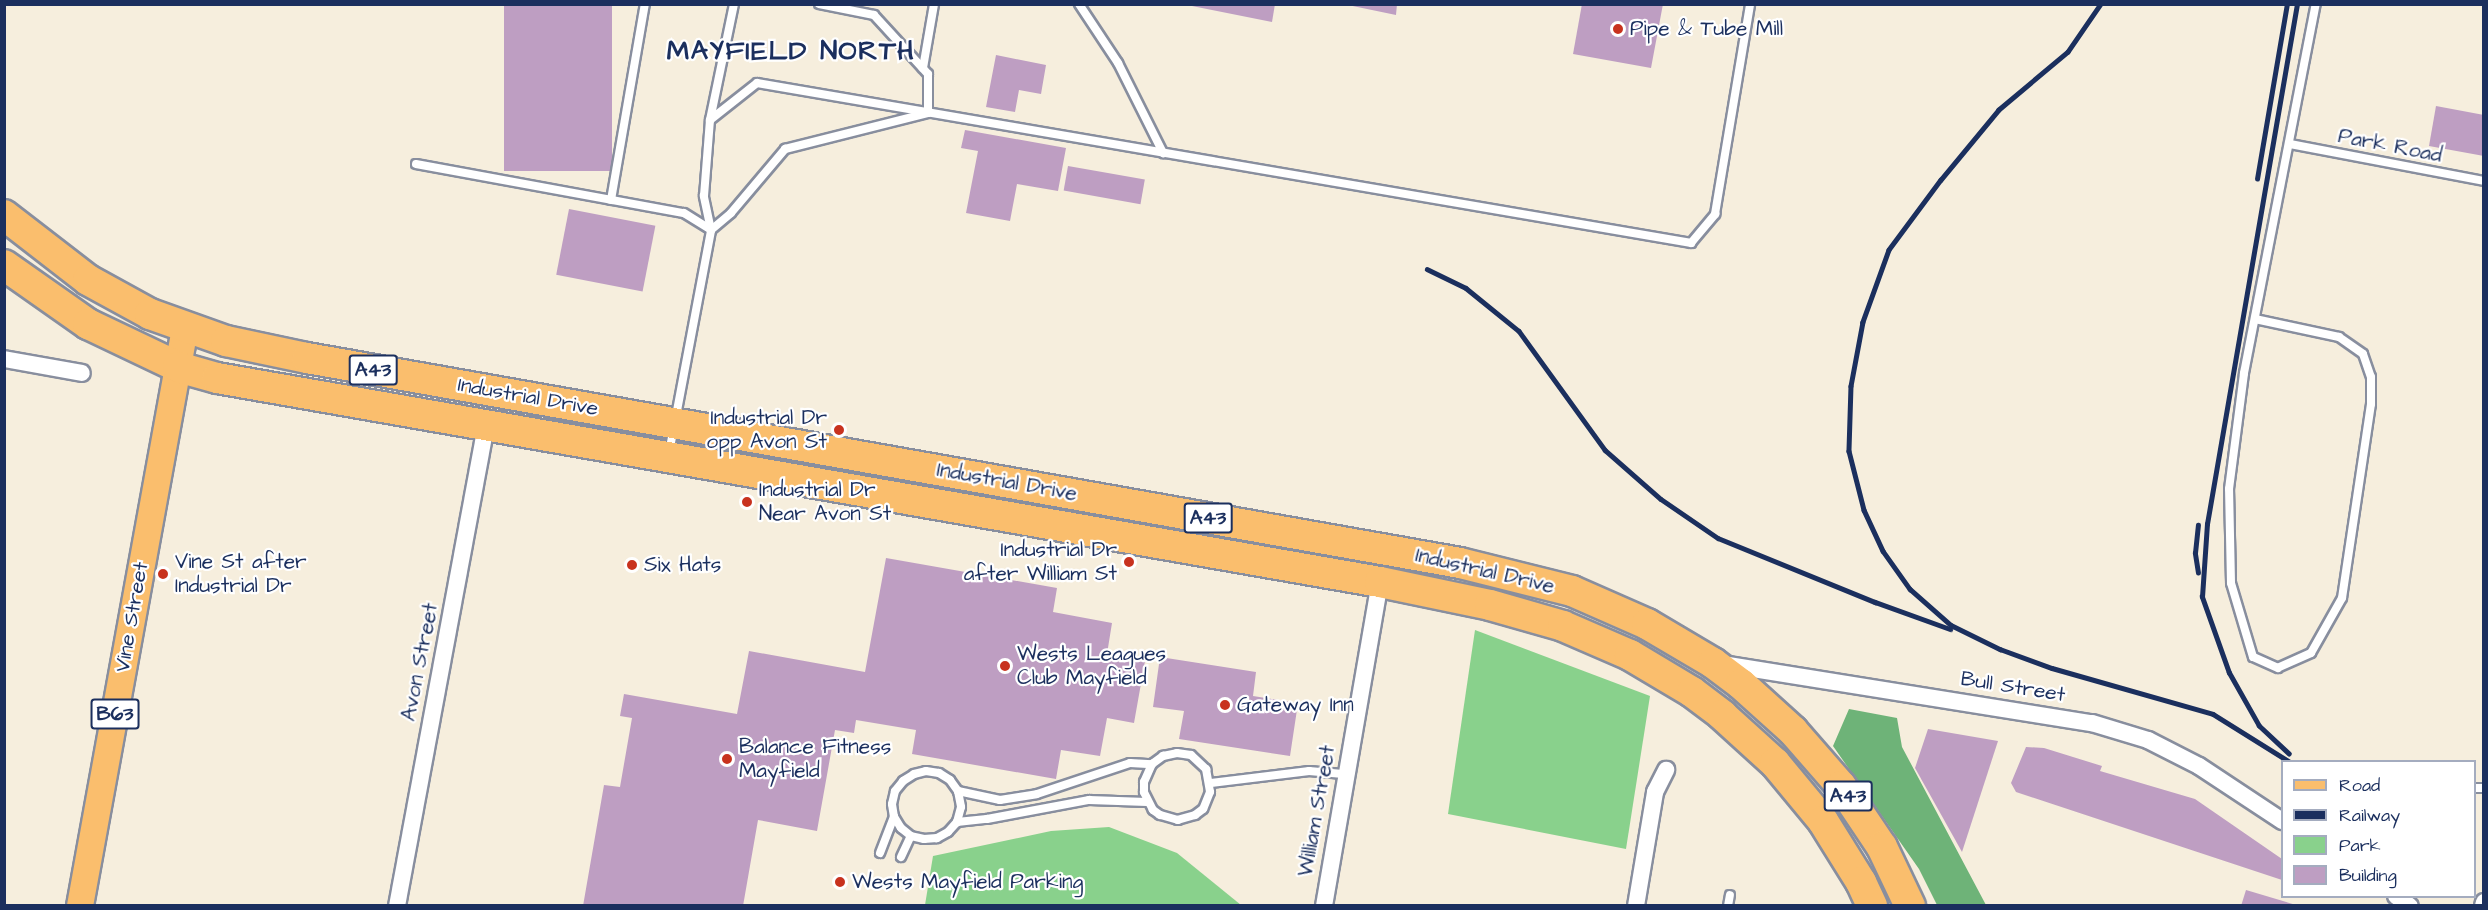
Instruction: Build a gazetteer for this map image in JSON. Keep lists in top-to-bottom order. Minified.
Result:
{"streets":{"highway":["A43","Industrial Drive"],"main road":["Vine Street","B63"],"street":["Avon Street","Bull Street","William Street"],"lane":["Park Road"]},"crossings":[["Industrial Drive","Vine Street"],["Industrial Drive","Avon Street"],["Industrial Drive","Bull Street"],["Industrial Drive","William Street"]],"districts":["MAYFIELD NORTH"],"places":["Pipe & Tube Mill","Industrial Dr opp Avon St","Industrial Dr Near Avon St","Industrial Dr after William St","Six Hats","Vine St after Industrial Dr","Wests Leagues Club Mayfield","Gateway Inn","Balance Fitness Mayfield","Wests Mayfield Parking"],"legend":["Road","Railway","Park","Building"]}
